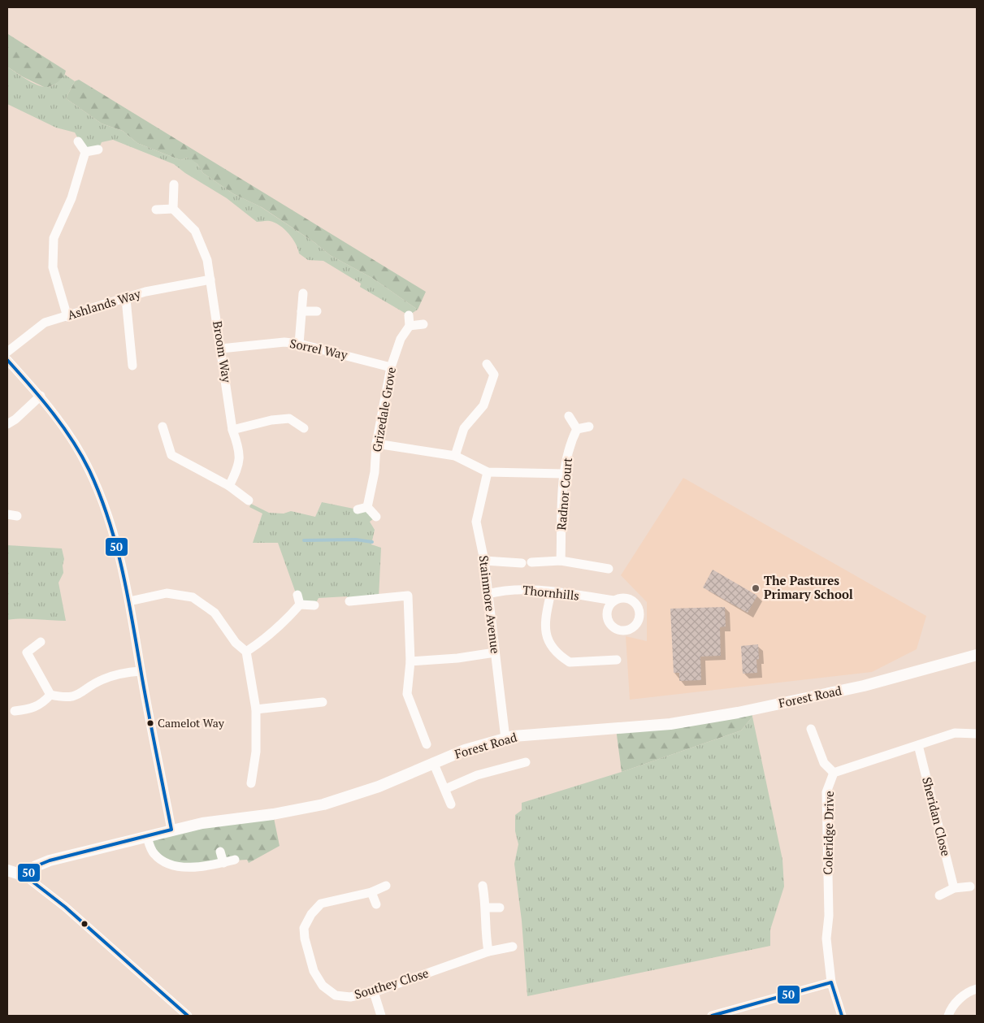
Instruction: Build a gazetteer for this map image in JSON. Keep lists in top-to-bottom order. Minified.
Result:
{"streets":{"street":["Ashlands Way","Sorrel Way","Broom Way","Grizedale Grove","Radnor Court","Thornhills","Stainmore Avenue","Forest Road","Sheridan Close","Coleridge Drive","Southey Close"]},"crossings":[["Ashlands Way","Broom Way"],["Sorrel Way","Broom Way"],["Sorrel Way","Grizedale Grove"],["Thornhills","Stainmore Avenue"],["Stainmore Avenue","Forest Road"],["Sheridan Close","Coleridge Drive"]],"places":["The Pastures Primary School","Camelot Way"],"lines":["transit line 50"]}
